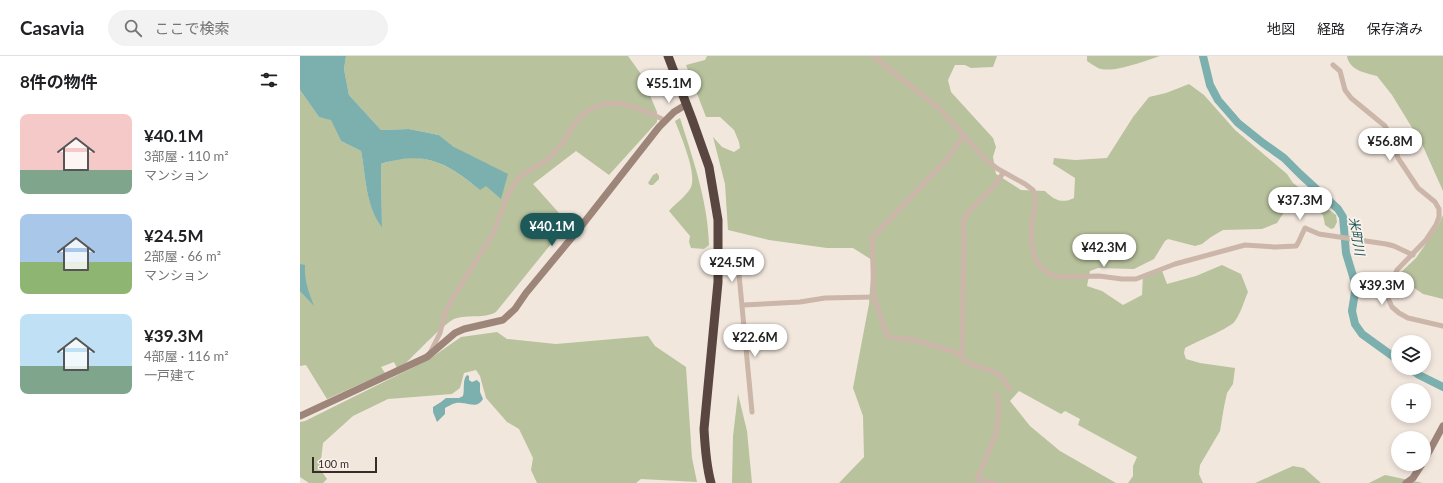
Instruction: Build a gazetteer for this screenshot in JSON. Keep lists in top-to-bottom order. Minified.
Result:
{"water":["米町川"],"scale_bar":"100 m","page":{"header":"Casavia","search":"ここで検索","nav":["地図","経路","保存済み"],"heading":"8件の物件","price":["¥55.1M","¥56.8M","¥37.3M","¥40.1M","¥42.3M","¥24.5M","¥39.3M","¥22.6M"],"list":[{"name":"¥40.1M","note":"3部屋 · 110 m² · マンション"},{"name":"¥24.5M","note":"2部屋 · 66 m² · マンション"},{"name":"¥39.3M","note":"4部屋 · 116 m² · 一戸建て"}],"map_buttons":["+","−"],"scale":"100 m"}}
